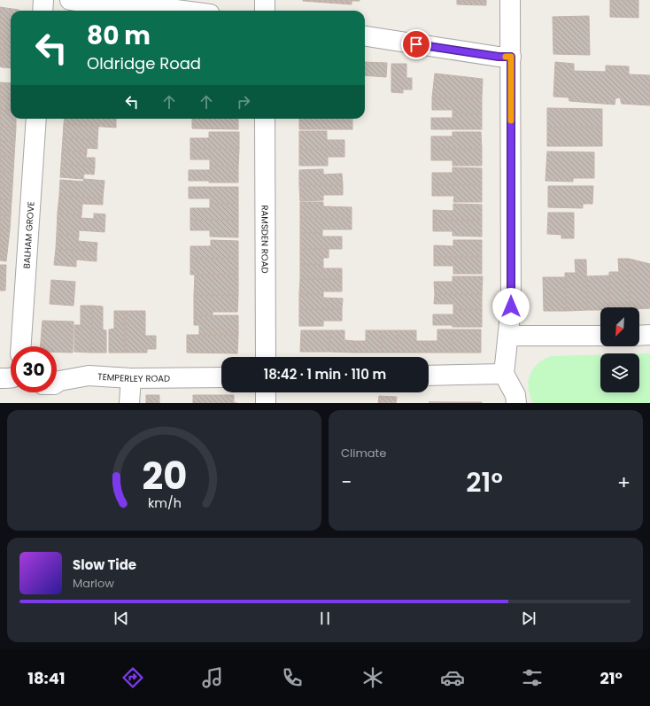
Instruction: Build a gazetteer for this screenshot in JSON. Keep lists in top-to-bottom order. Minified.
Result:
{"streets":{"street":["BALHAM GROVE","RAMSDEN ROAD","TEMPERLEY ROAD"]},"north":"bottom left","page":{"turn":["80 m","Oldridge Road"],"limit":"30","trip":"18:42 · 1 min · 110 m","tile":"Climate","heat":["−","21°","+"],"song":["Slow Tide","Marlow"],"tabs":["18:41","21°"],"gauge":["20","km/h"]}}
